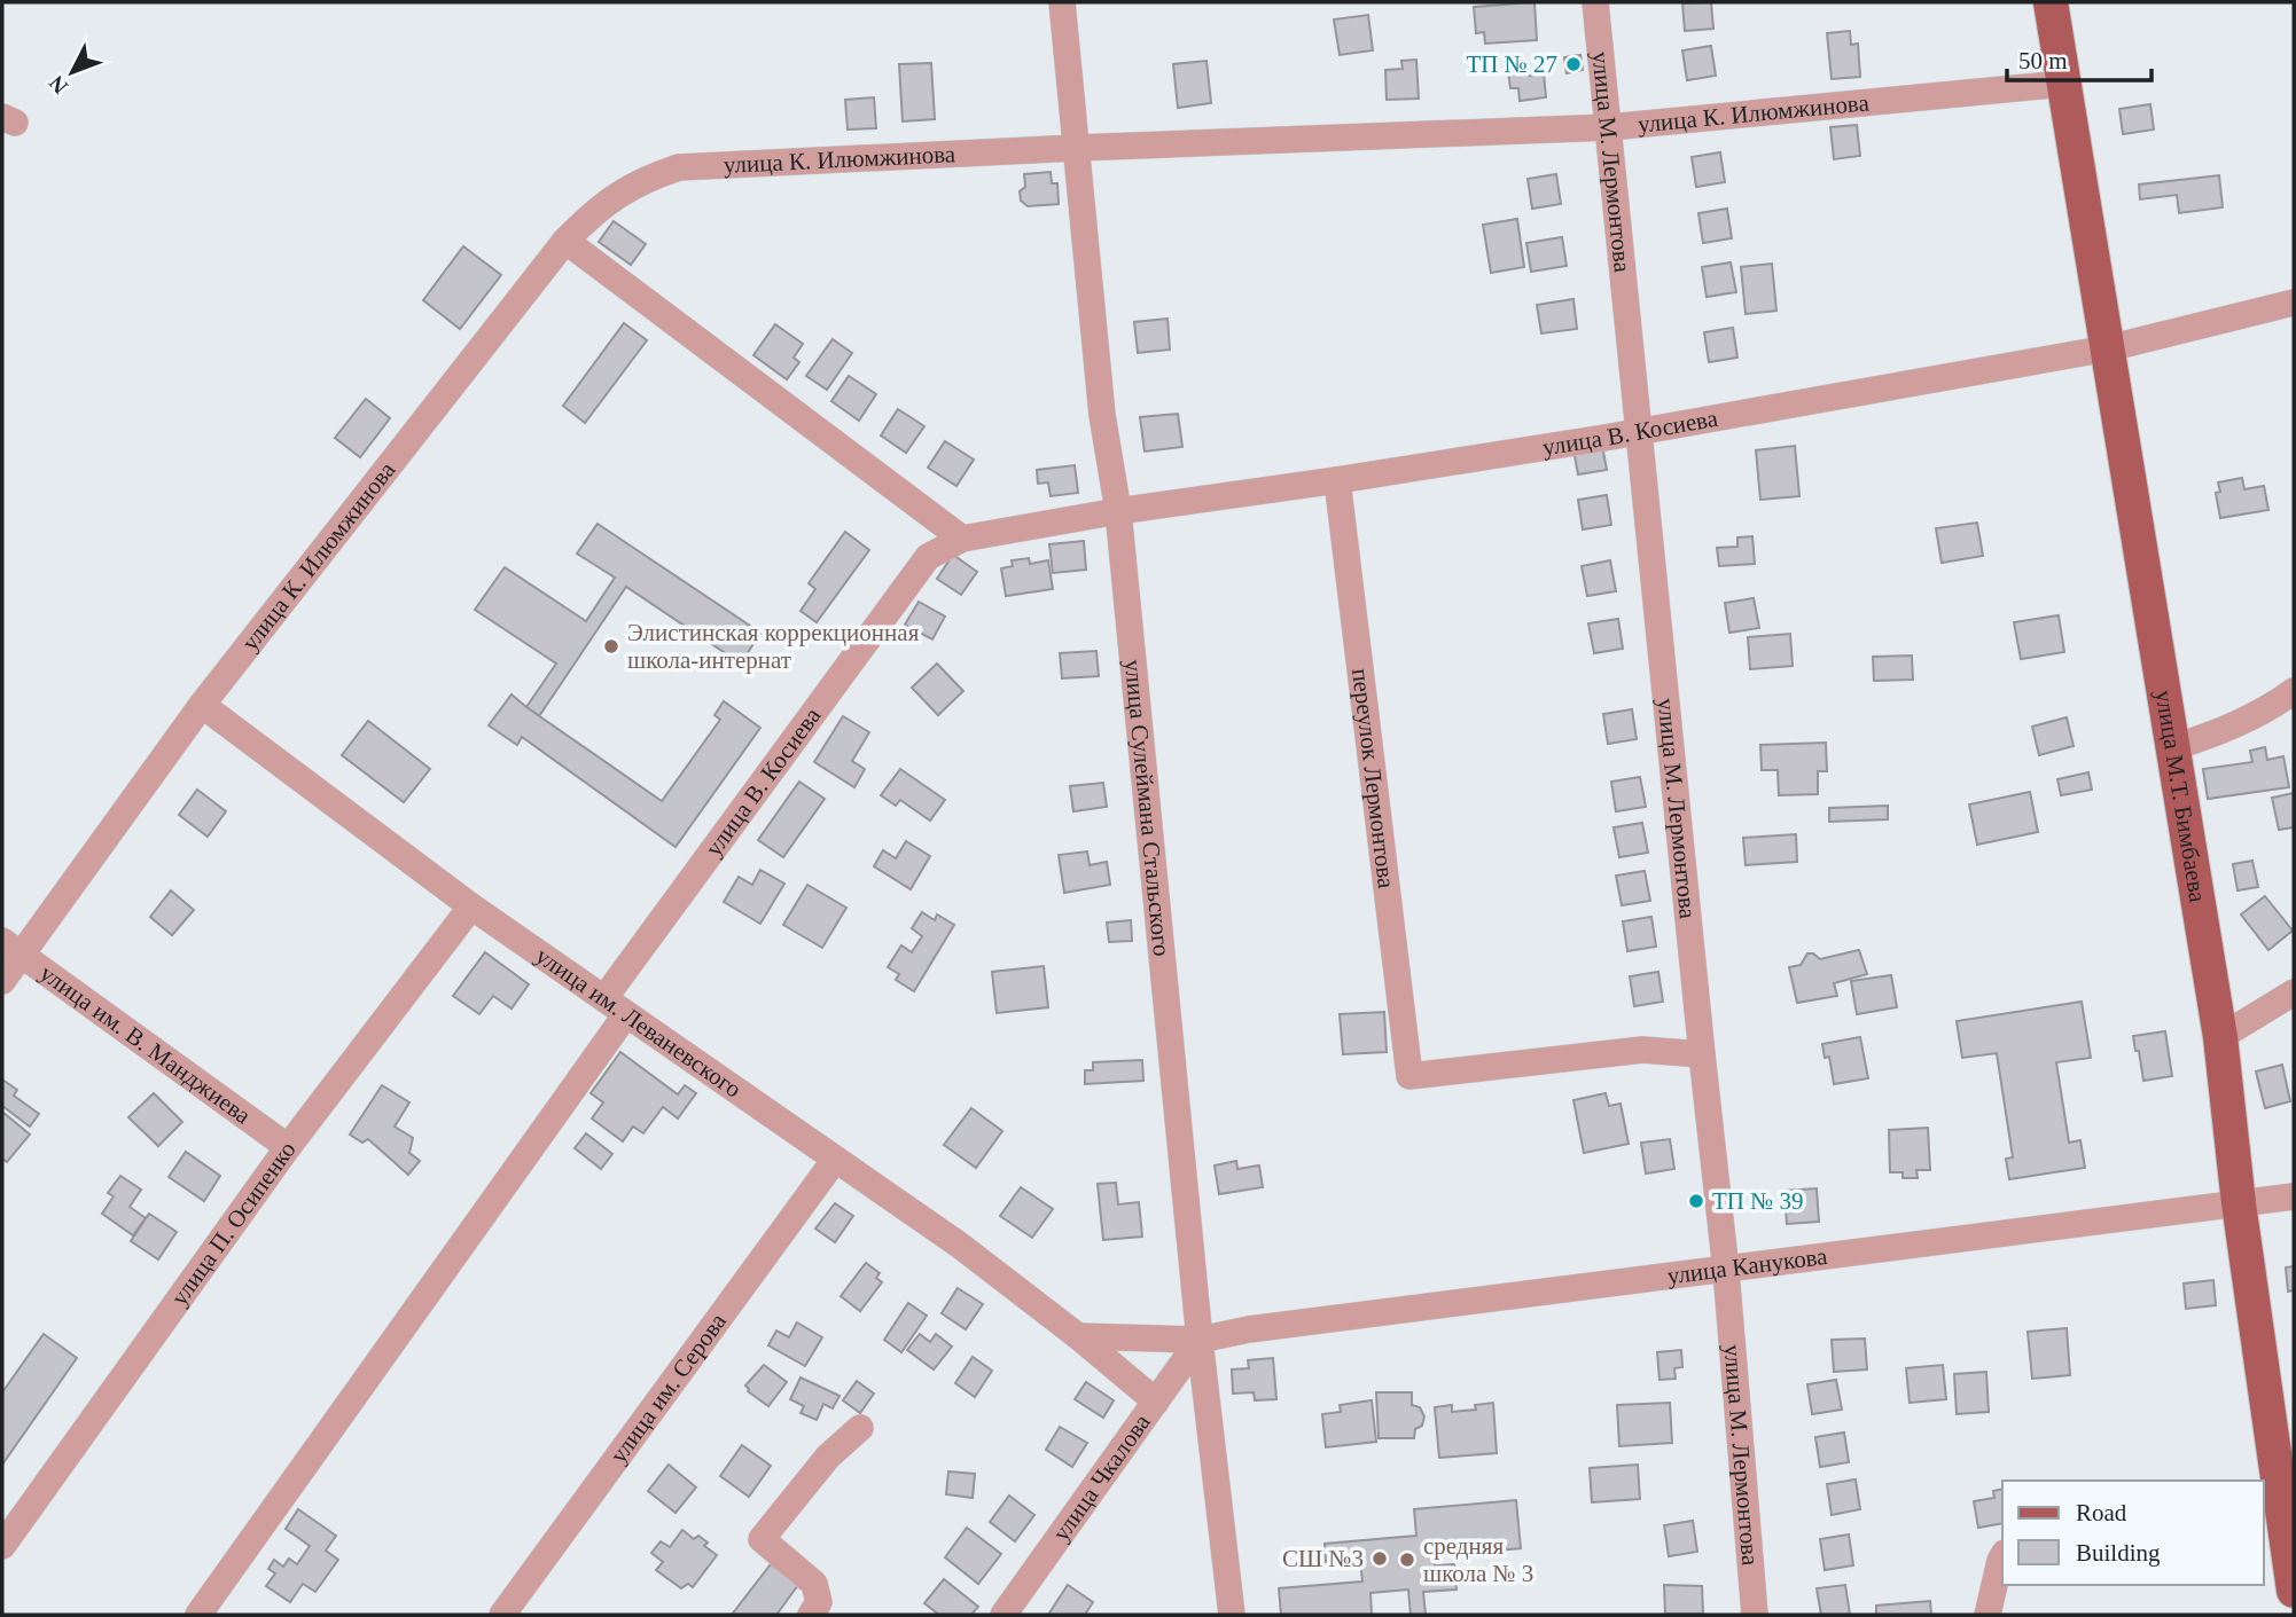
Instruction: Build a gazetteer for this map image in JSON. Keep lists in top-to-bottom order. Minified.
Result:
{"streets":{"main road":["улица М.Т. Бимбаева"],"street":["улица К. Илюмжинова","улица М. Лермонтова","улица В. Косиева","переулок Лермонтова","улица Сулеймана Стальского","улица им. Леваневского","улица им. В. Манджиева","улица П. Осипенко","улица Канукова","улица им. Серова","улица Чкалова"]},"crossings":[["улица К. Илюмжинова","улица М. Лермонтова"],["улица К. Илюмжинова","улица М.Т. Бимбаева"],["улица К. Илюмжинова","улица Сулеймана Стальского"],["улица К. Илюмжинова","улица им. Леваневского"],["улица К. Илюмжинова","улица им. В. Манджиева"],["улица М. Лермонтова","улица В. Косиева"],["улица М. Лермонтова","переулок Лермонтова"],["улица М. Лермонтова","улица Канукова"],["улица В. Косиева","переулок Лермонтова"],["улица В. Косиева","улица М.Т. Бимбаева"],["улица В. Косиева","улица Сулеймана Стальского"],["улица В. Косиева","улица им. Леваневского"],["улица М.Т. Бимбаева","улица Канукова"],["улица Сулеймана Стальского","улица Канукова"],["улица Сулеймана Стальского","улица Чкалова"],["улица им. Леваневского","улица П. Осипенко"],["улица им. Леваневского","улица им. Серова"],["улица им. Леваневского","улица Чкалова"],["улица им. В. Манджиева","улица П. Осипенко"],["улица Канукова","улица Чкалова"]],"places":["ТП № 27","Элистинская коррекционная школа-интернат","ТП № 39","СШ №3","средняя школа № 3"],"legend":["Road","Building"],"scale_bar":"50 m","north":"bottom left"}
